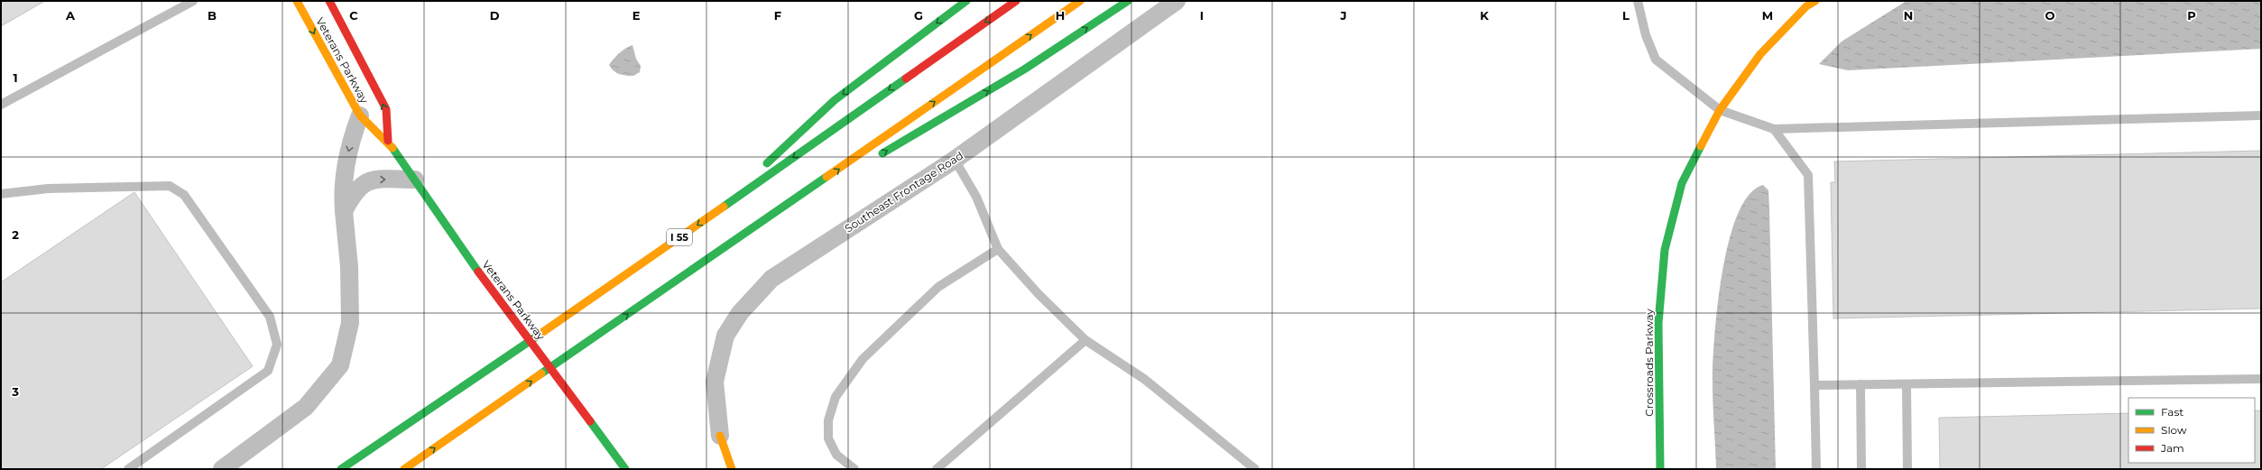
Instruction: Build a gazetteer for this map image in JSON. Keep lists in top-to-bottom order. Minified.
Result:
{"streets":{"main road":["Veterans Parkway","I 55","Crossroads Parkway"],"street":["Southeast Frontage Road"]},"legend":["Fast","Slow","Jam"],"grid":{"columns":["A","B","C","D","E","F","G","H","I","J","K","L","M","N","O","P"],"rows":["1","2","3"]}}
